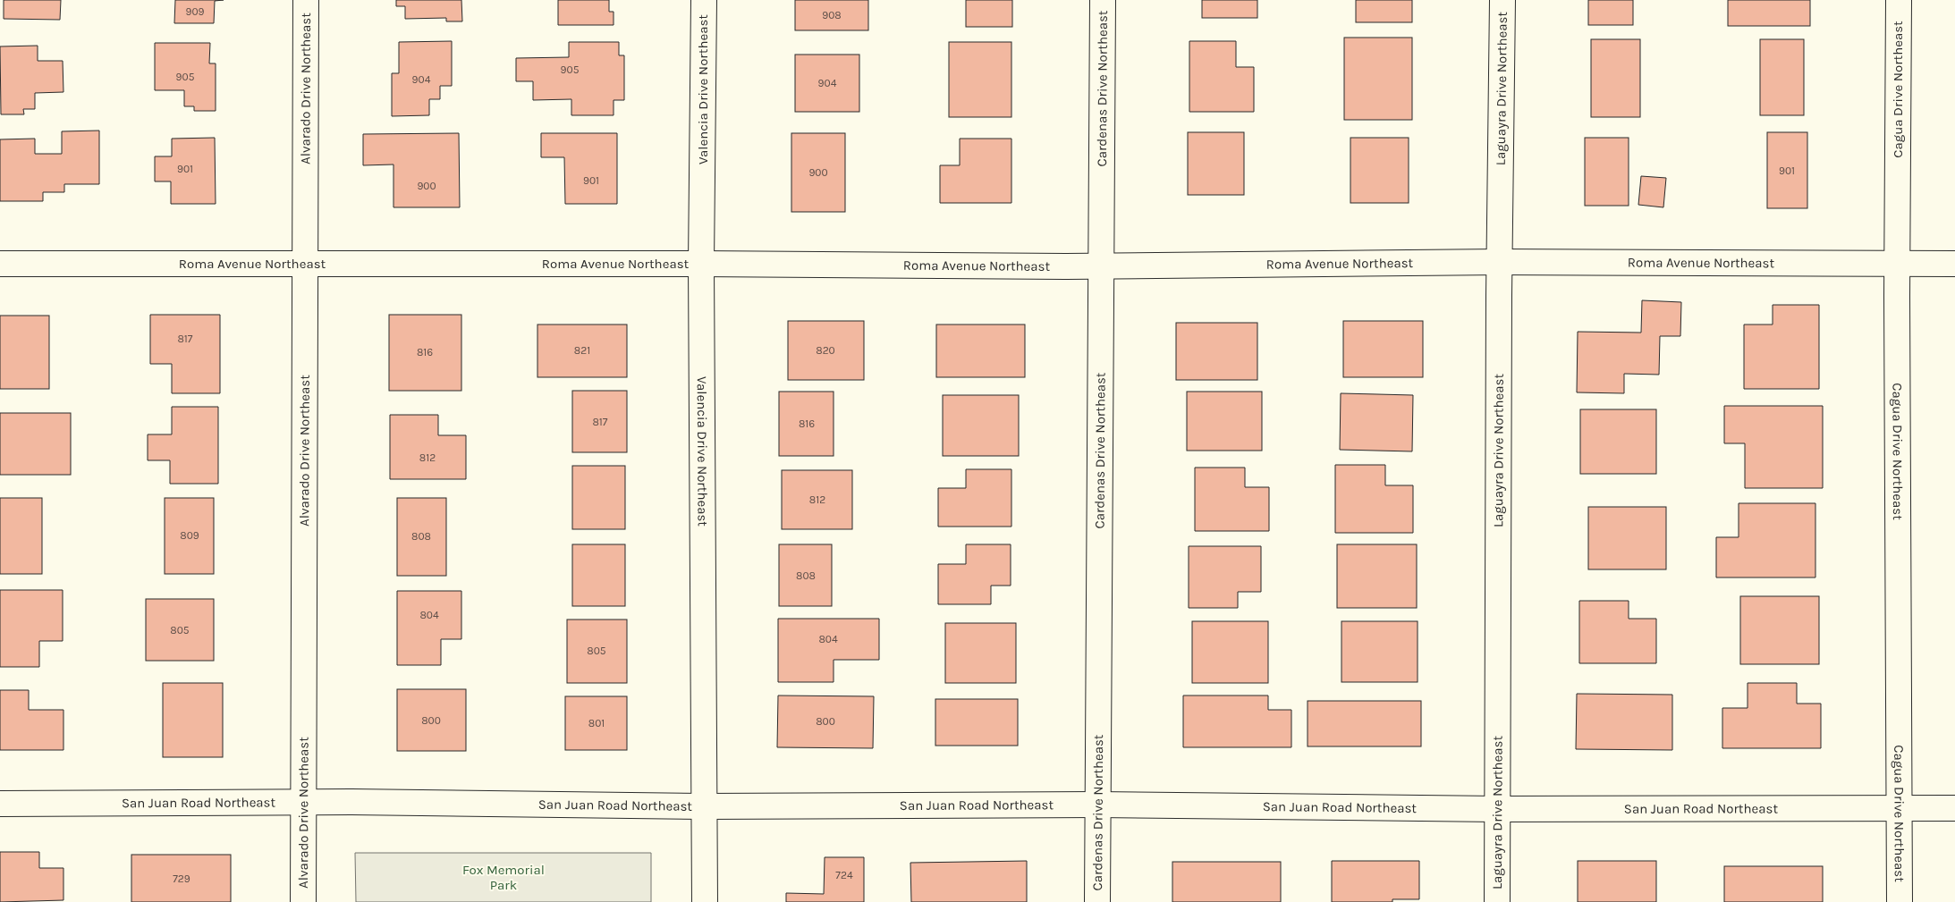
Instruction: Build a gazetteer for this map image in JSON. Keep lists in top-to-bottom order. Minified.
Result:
{"streets":{"street":["Alvarado Drive Northeast","Valencia Drive Northeast","Cardenas Drive Northeast","Laguayra Drive Northeast","Cagua Drive Northeast","Roma Avenue Northeast","San Juan Road Northeast"]},"crossings":[["Alvarado Drive Northeast","Roma Avenue Northeast"],["Alvarado Drive Northeast","San Juan Road Northeast"],["Valencia Drive Northeast","Roma Avenue Northeast"],["Valencia Drive Northeast","San Juan Road Northeast"],["Cardenas Drive Northeast","Roma Avenue Northeast"],["Cardenas Drive Northeast","San Juan Road Northeast"],["Laguayra Drive Northeast","Roma Avenue Northeast"],["Laguayra Drive Northeast","San Juan Road Northeast"],["Cagua Drive Northeast","Roma Avenue Northeast"],["Cagua Drive Northeast","San Juan Road Northeast"]],"parks":["Fox Memorial Park"],"house_numbers":["909","908","905","905","904","904","901","901","900","901","900","817","821","820","816","817","816","812","812","809","808","808","804","805","804","805","800","800","801","724","729"]}
